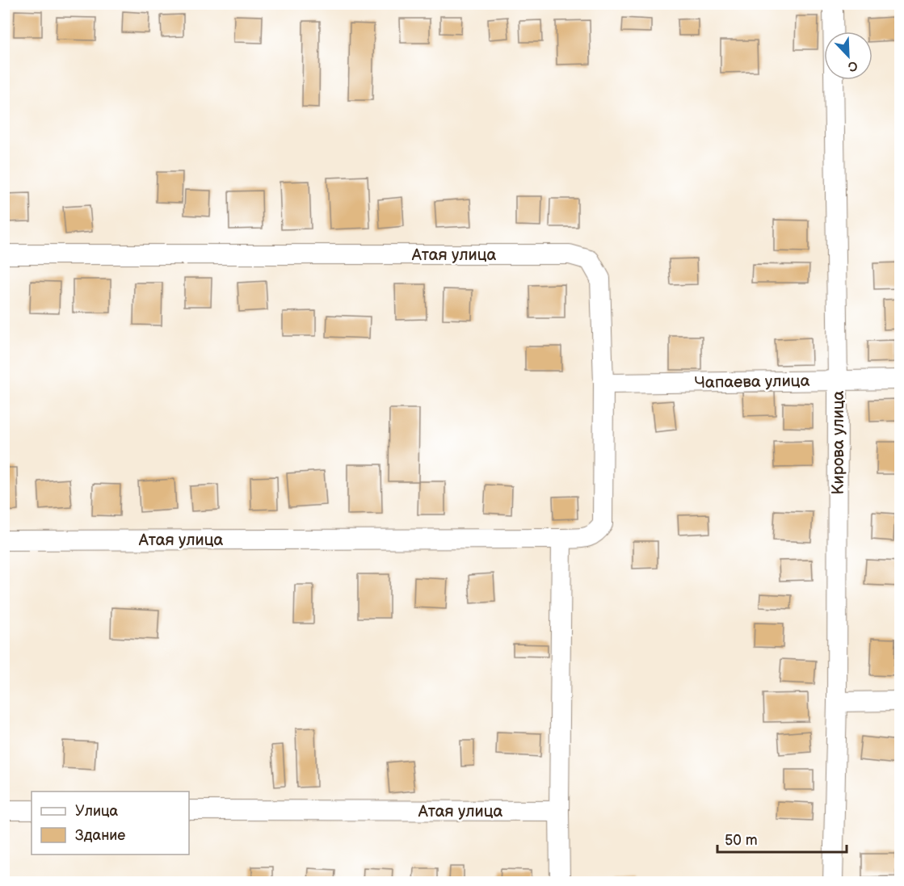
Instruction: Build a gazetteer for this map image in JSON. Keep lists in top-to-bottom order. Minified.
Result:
{"streets":{"street":["Атая улица","Чапаева улица","Кирова улица"]},"crossings":[["Атая улица","Чапаева улица"],["Чапаева улица","Кирова улица"]],"legend":["Улица","Здание"],"scale_bar":"50 m","north":"bottom right"}
